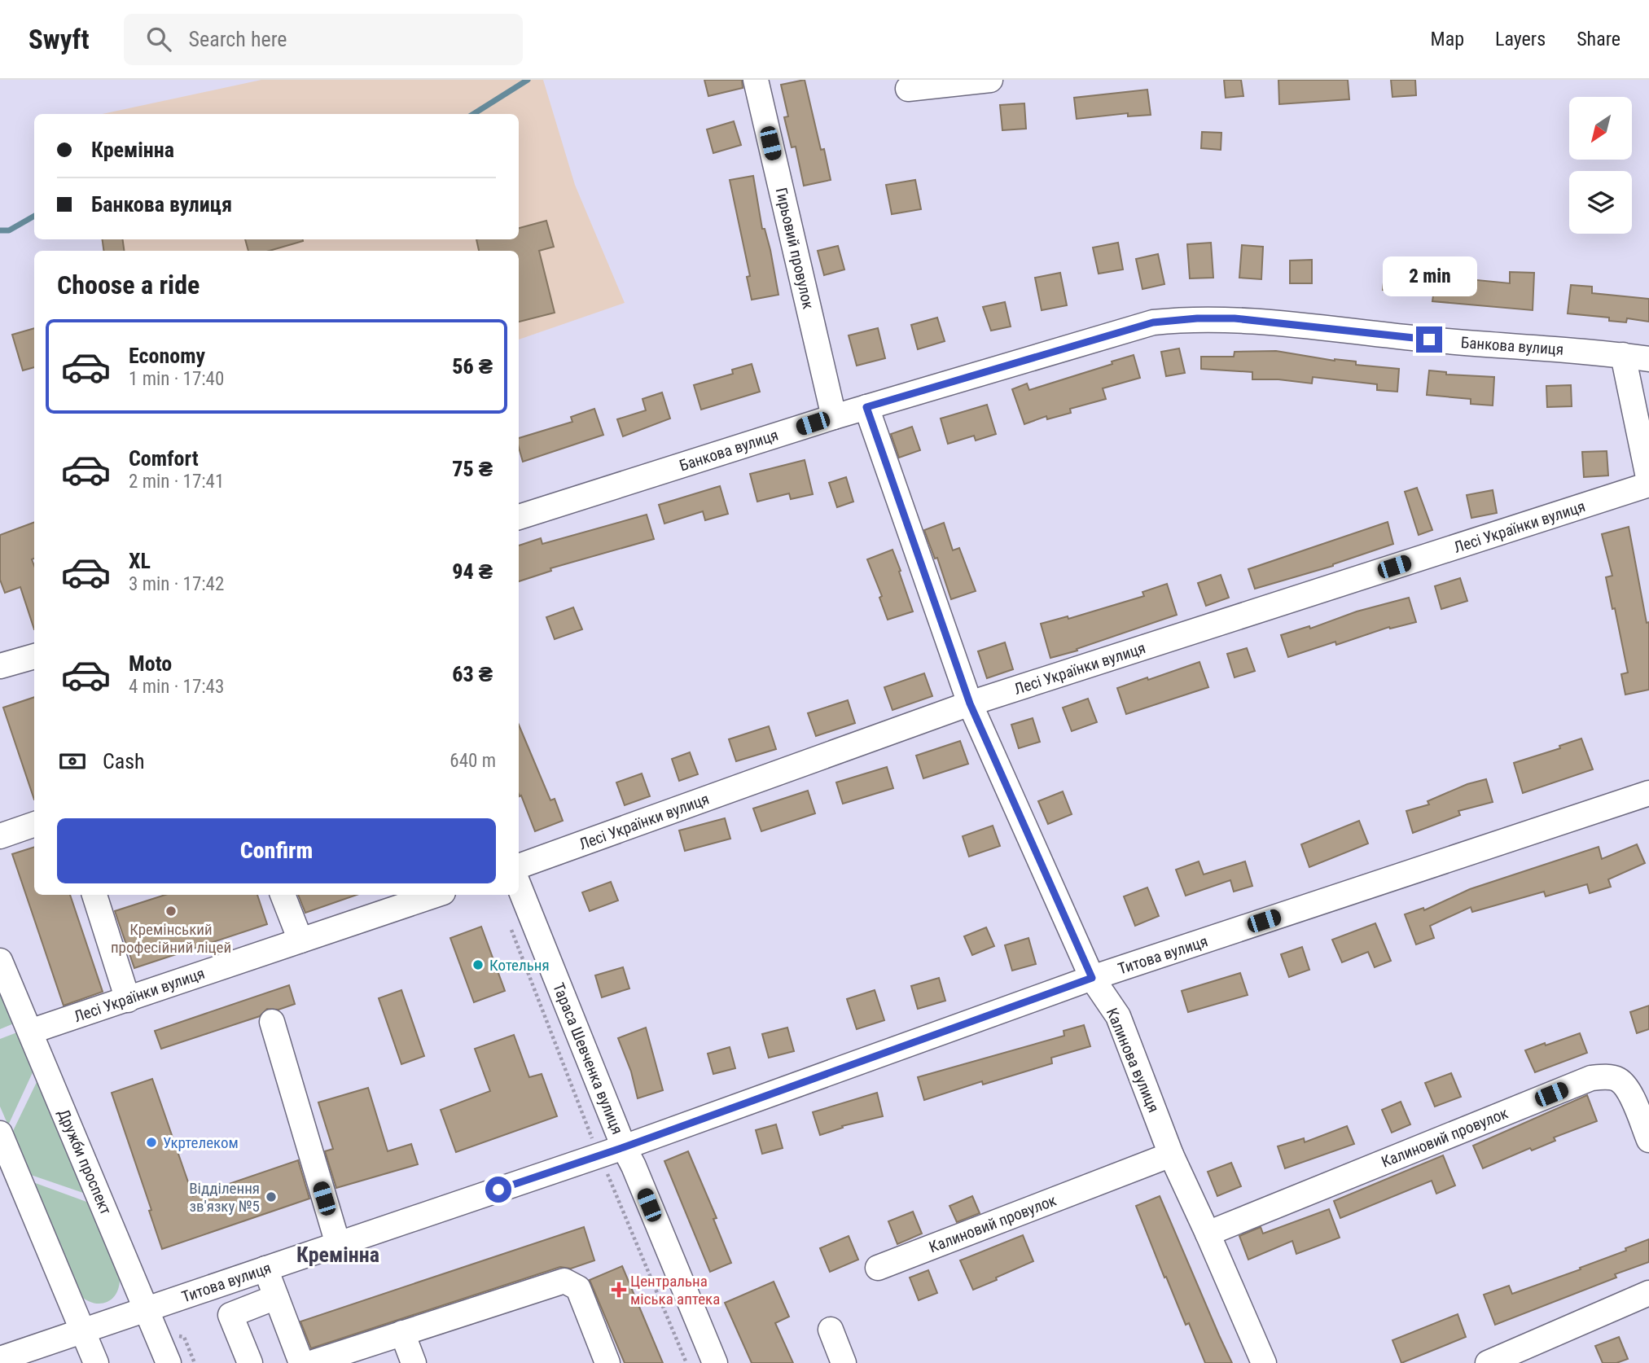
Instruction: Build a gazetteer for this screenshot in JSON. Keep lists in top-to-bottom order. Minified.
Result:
{"streets":{"street":["Гирьовий провулок","Банкова вулиця","Лесі Українки вулиця","Титова вулиця","Тараса Шевченка вулиця","Калинова вулиця","Калиновий провулок","Дружби проспект"]},"crossings":[["Гирьовий провулок","Банкова вулиця"],["Банкова вулиця","Калинова вулиця"],["Лесі Українки вулиця","Калинова вулиця"],["Лесі Українки вулиця","Дружби проспект"],["Титова вулиця","Тараса Шевченка вулиця"],["Титова вулиця","Калинова вулиця"],["Титова вулиця","Дружби проспект"],["Калинова вулиця","Калиновий провулок"]],"districts":["Кремінна"],"places":{"other":["Кремінський професійний ліцей","Котельня","Укртелеком","Відділення зв'язку №5"],"health":["Центральна міська аптека"]},"north":"bottom left","page":{"header":"Swyft","search":"Search here","nav":["Map","Layers","Share"],"banner":["Кремінна","Банкова вулиця"],"heading":"Choose a ride","bubble":"2 min","list":[{"name":"Economy","note":"1 min · 17:40","value":"56 ₴"},{"name":"Comfort","note":"2 min · 17:41","value":"75 ₴"},{"name":"XL","note":"3 min · 17:42","value":"94 ₴"},{"name":"Moto","note":"4 min · 17:43","value":"63 ₴"}],"pay":["Cash","640 m"],"buttons":"Confirm"}}
